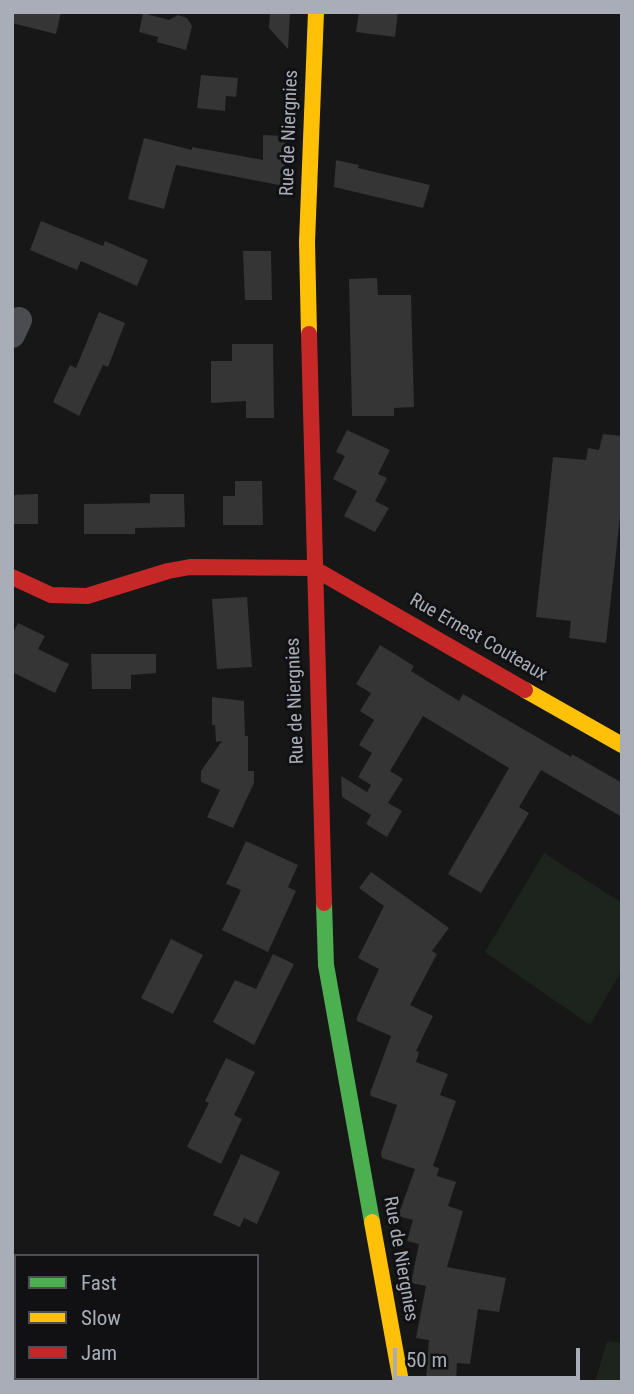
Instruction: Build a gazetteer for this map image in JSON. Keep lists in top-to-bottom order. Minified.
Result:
{"streets":{"street":["Rue de Niergnies","Rue Ernest Couteaux"]},"crossings":[["Rue de Niergnies","Rue Ernest Couteaux"]],"legend":["Fast","Slow","Jam"],"scale_bar":"50 m"}
